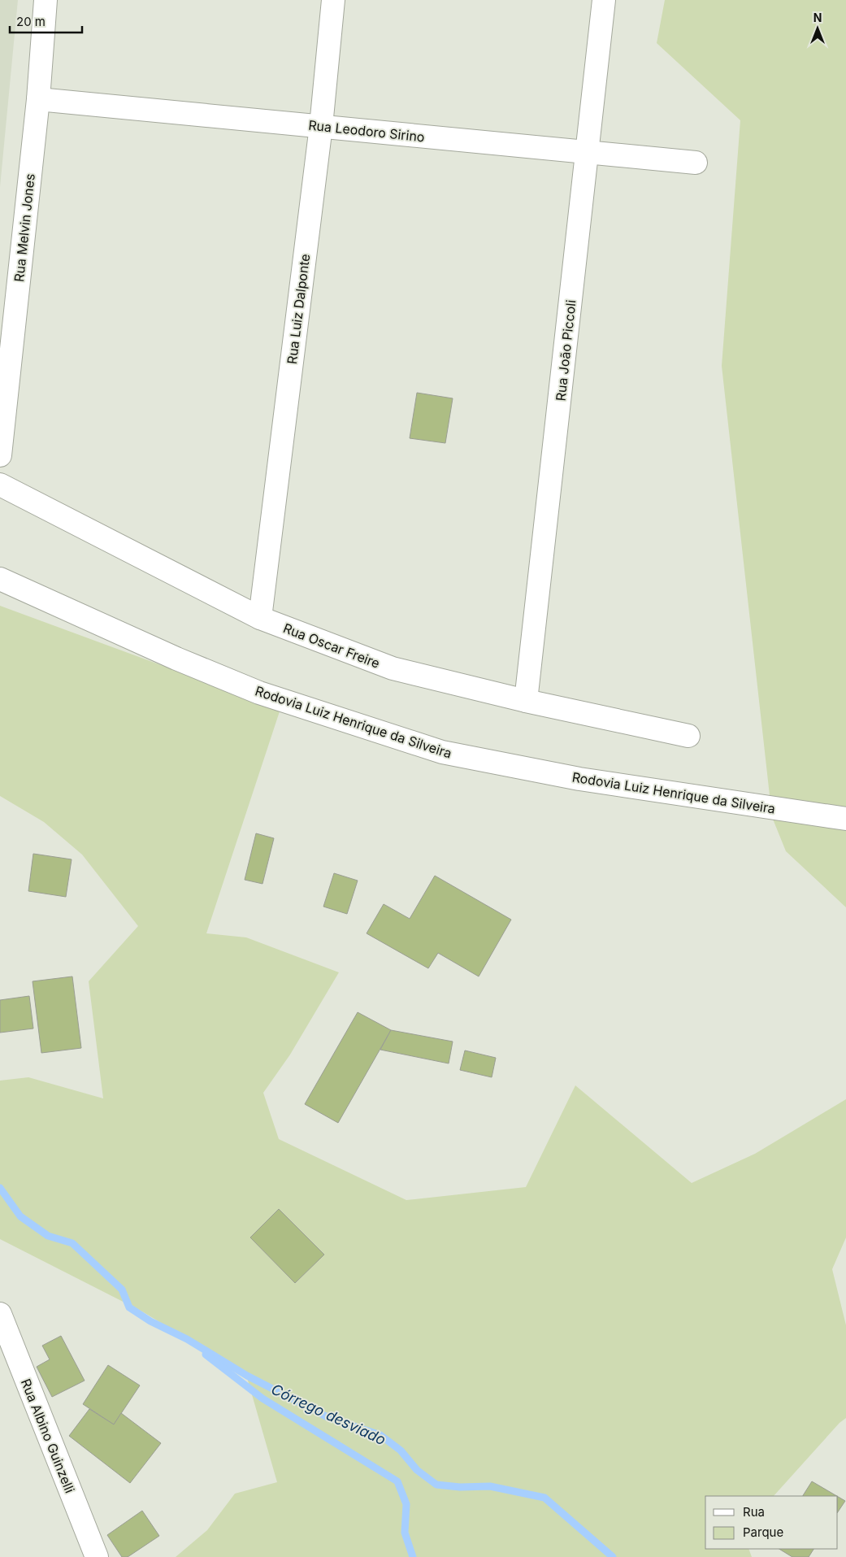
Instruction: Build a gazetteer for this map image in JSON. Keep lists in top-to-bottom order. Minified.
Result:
{"streets":{"street":["Rua Leodoro Sirino","Rua Melvin Jones","Rua Luiz Dalponte","Rua João Piccoli","Rua Oscar Freire","Rodovia Luiz Henrique da Silveira","Rua Albino Guinzelli"]},"crossings":[["Rua Leodoro Sirino","Rua Melvin Jones"],["Rua Leodoro Sirino","Rua Luiz Dalponte"],["Rua Leodoro Sirino","Rua João Piccoli"],["Rua Luiz Dalponte","Rua Oscar Freire"],["Rua João Piccoli","Rua Oscar Freire"]],"water":["Córrego desviado"],"legend":["Rua","Parque"],"scale_bar":"20 m","north":"top"}
